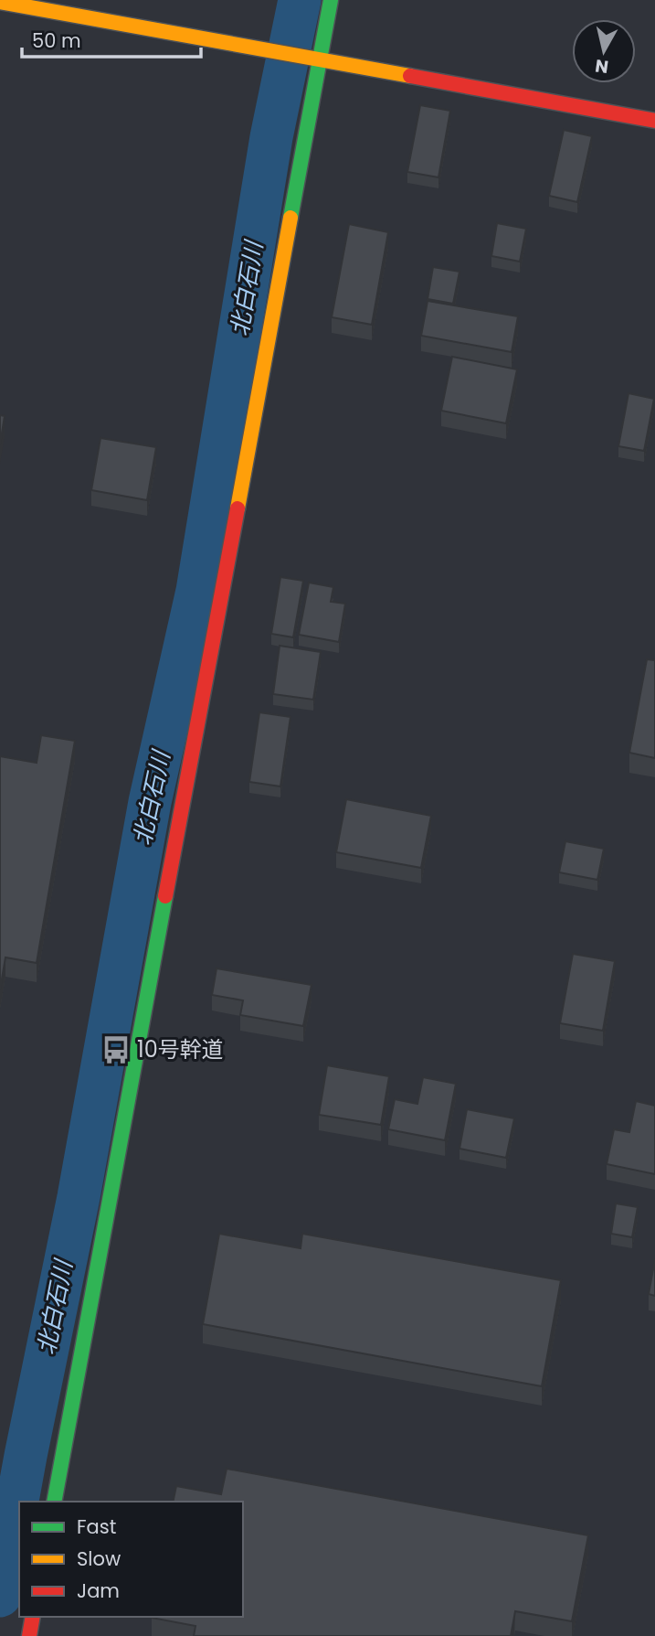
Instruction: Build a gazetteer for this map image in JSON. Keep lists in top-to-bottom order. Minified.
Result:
{"water":["北白石川"],"places":{"bus stop":["10号幹道"]},"legend":["Fast","Slow","Jam"],"scale_bar":"50 m","north":"bottom"}
